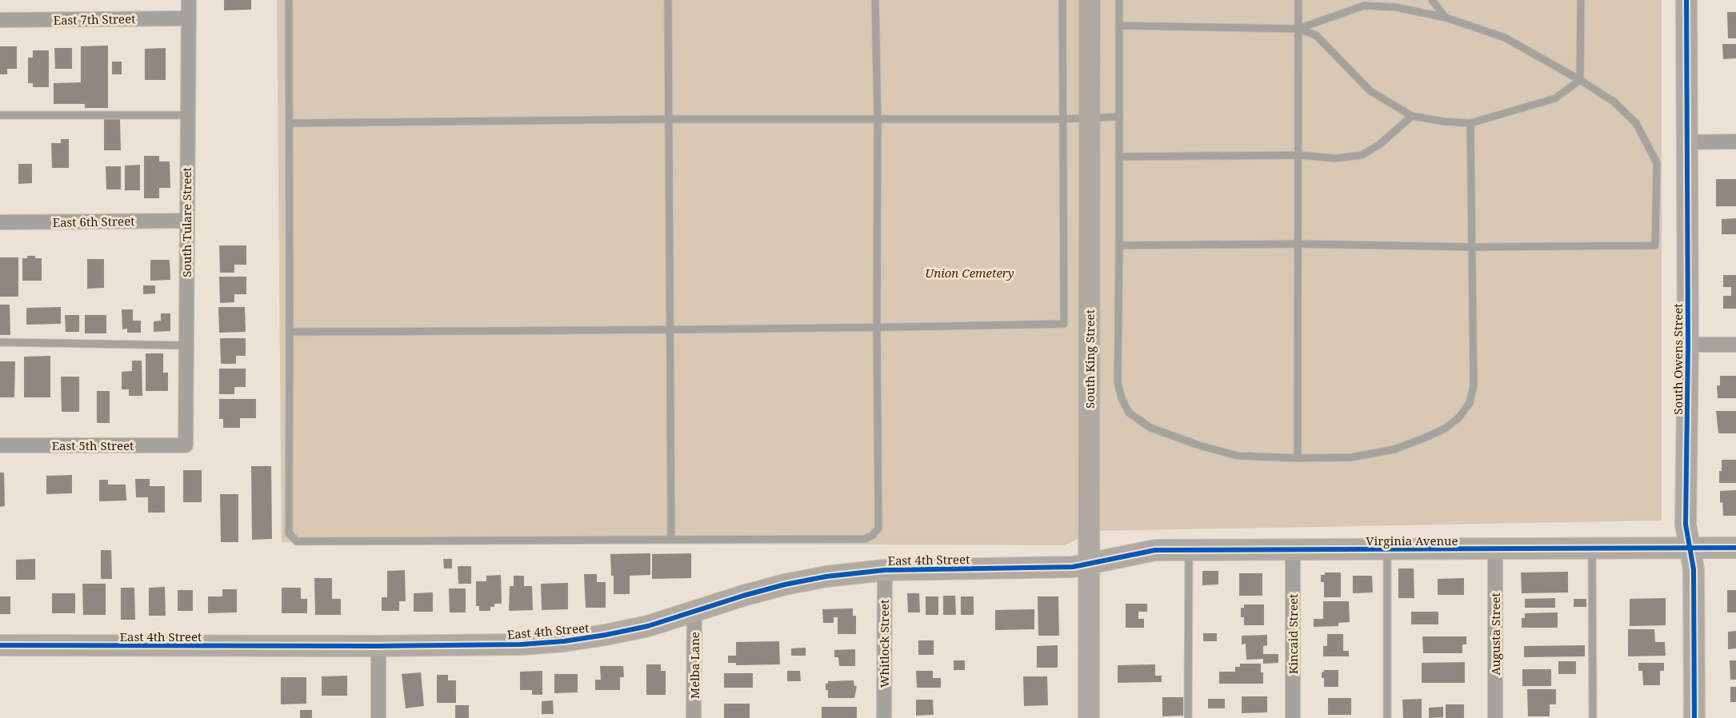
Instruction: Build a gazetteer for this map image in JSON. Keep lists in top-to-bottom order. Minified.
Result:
{"streets":{"street":["East 7th Street","East 6th Street","South Tulare Street","South King Street","South Owens Street","East 5th Street","Virginia Avenue","East 4th Street","Kincaid Street","Augusta Street","Whitlock Street","Melba Lane"]},"crossings":[["East 7th Street","South Tulare Street"],["East 6th Street","South Tulare Street"],["South Tulare Street","East 5th Street"],["South King Street","Virginia Avenue"],["South King Street","East 4th Street"],["South Owens Street","Virginia Avenue"],["Virginia Avenue","East 4th Street"],["Virginia Avenue","Kincaid Street"],["Virginia Avenue","Augusta Street"],["East 4th Street","Whitlock Street"],["East 4th Street","Melba Lane"]],"parks":["Union Cemetery"]}
